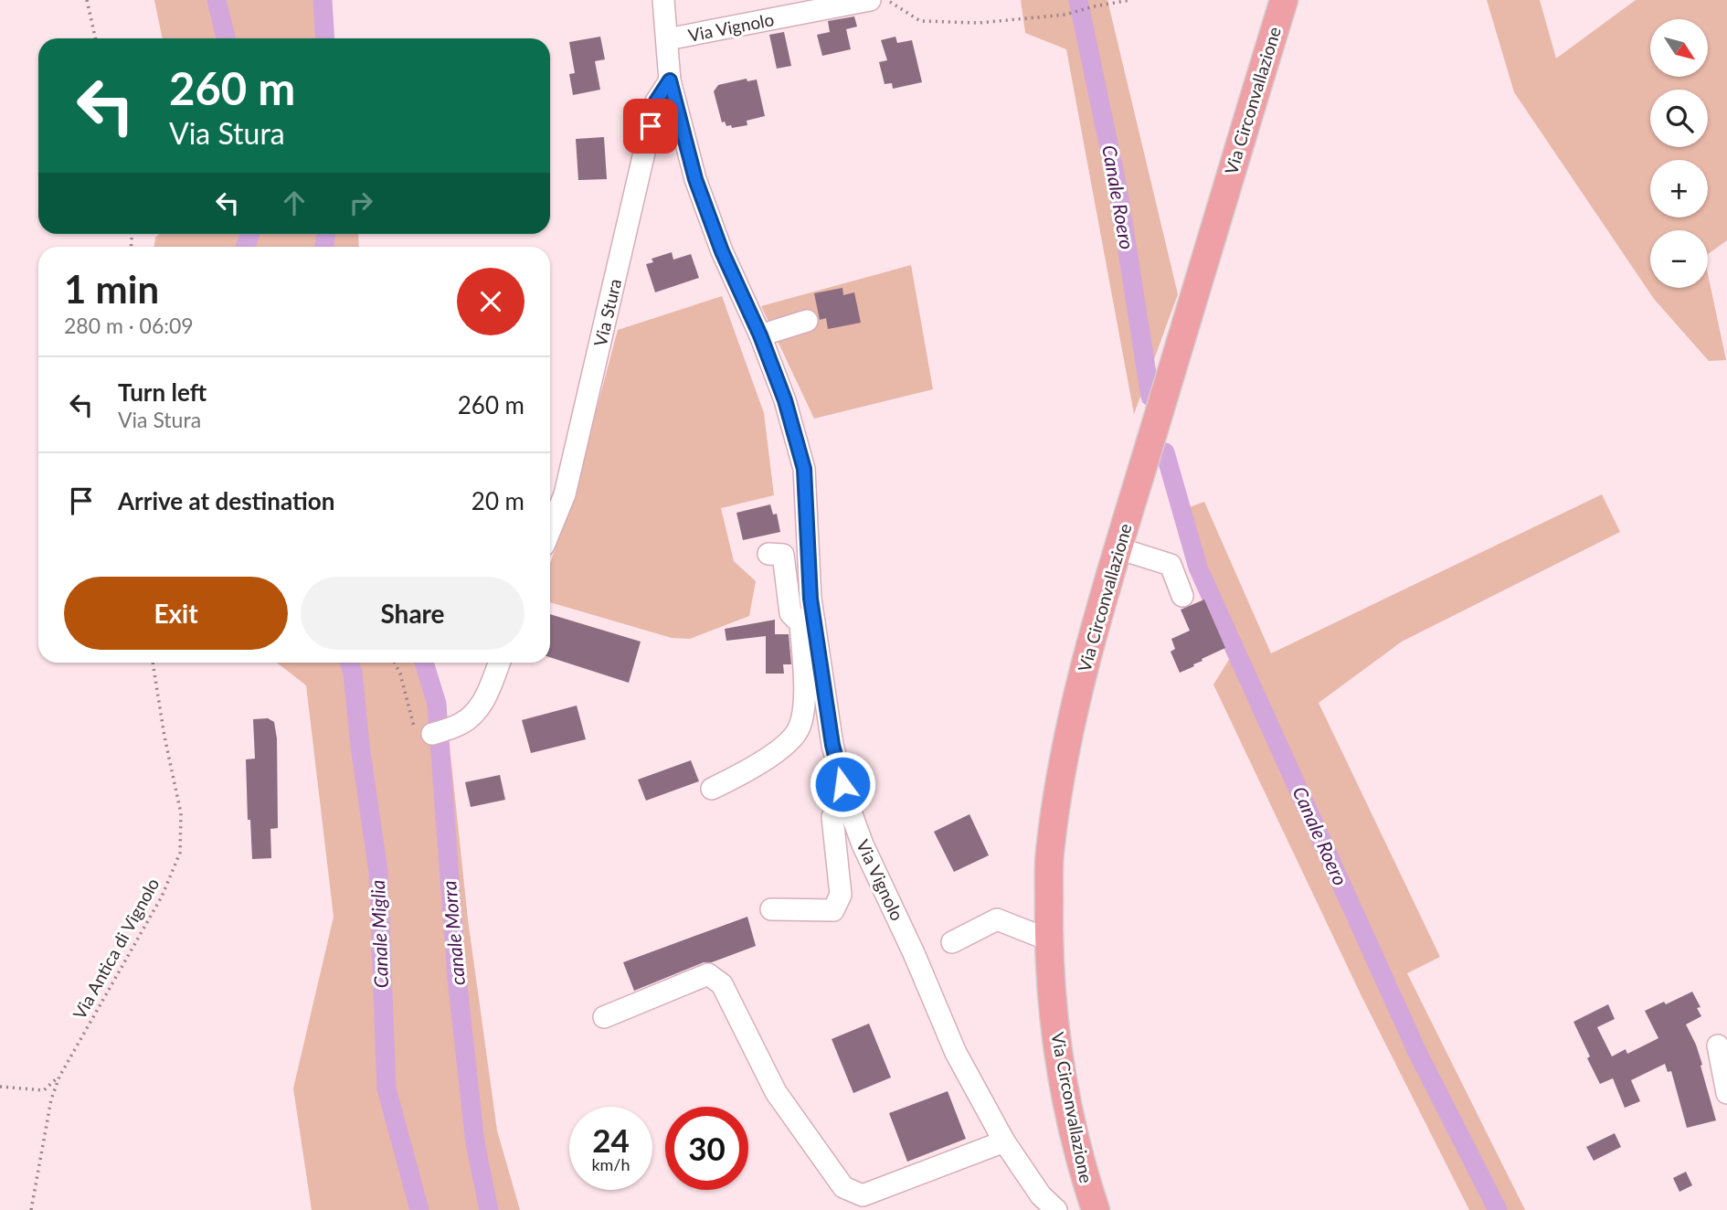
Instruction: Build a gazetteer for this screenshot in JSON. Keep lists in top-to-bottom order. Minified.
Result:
{"streets":{"main road":["Via Circonvallazione"],"street":["Via Vignolo","Via Stura"],"path":["Via Antica di Vignolo"]},"crossings":[["Via Vignolo","Via Stura"]],"water":["Canale Roero","canale Morra","Canale Miglia"],"north":"bottom right","page":{"map_buttons":["+","−"],"turn":["260 m","Via Stura"],"heading":["1 min","280 m · 06:09"],"list":[{"name":"Turn left","note":"Via Stura","value":"260 m"},{"name":"Arrive at destination","value":"20 m"}],"buttons":["Exit","Share"],"speed":"24 km/h","limit":"30"}}
